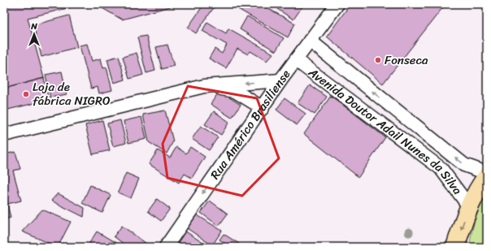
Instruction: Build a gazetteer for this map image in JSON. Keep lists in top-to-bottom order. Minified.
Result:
{"streets":{"street":["Rua Américo Brasiliense","Avenida Doutor Adail Nunes da Silva"]},"crossings":[["Rua Américo Brasiliense","Avenida Doutor Adail Nunes da Silva"]],"one_way":["Rua Américo Brasiliense"],"places":["Fonseca","Loja de fábrica NIGRO"],"north":"top"}
